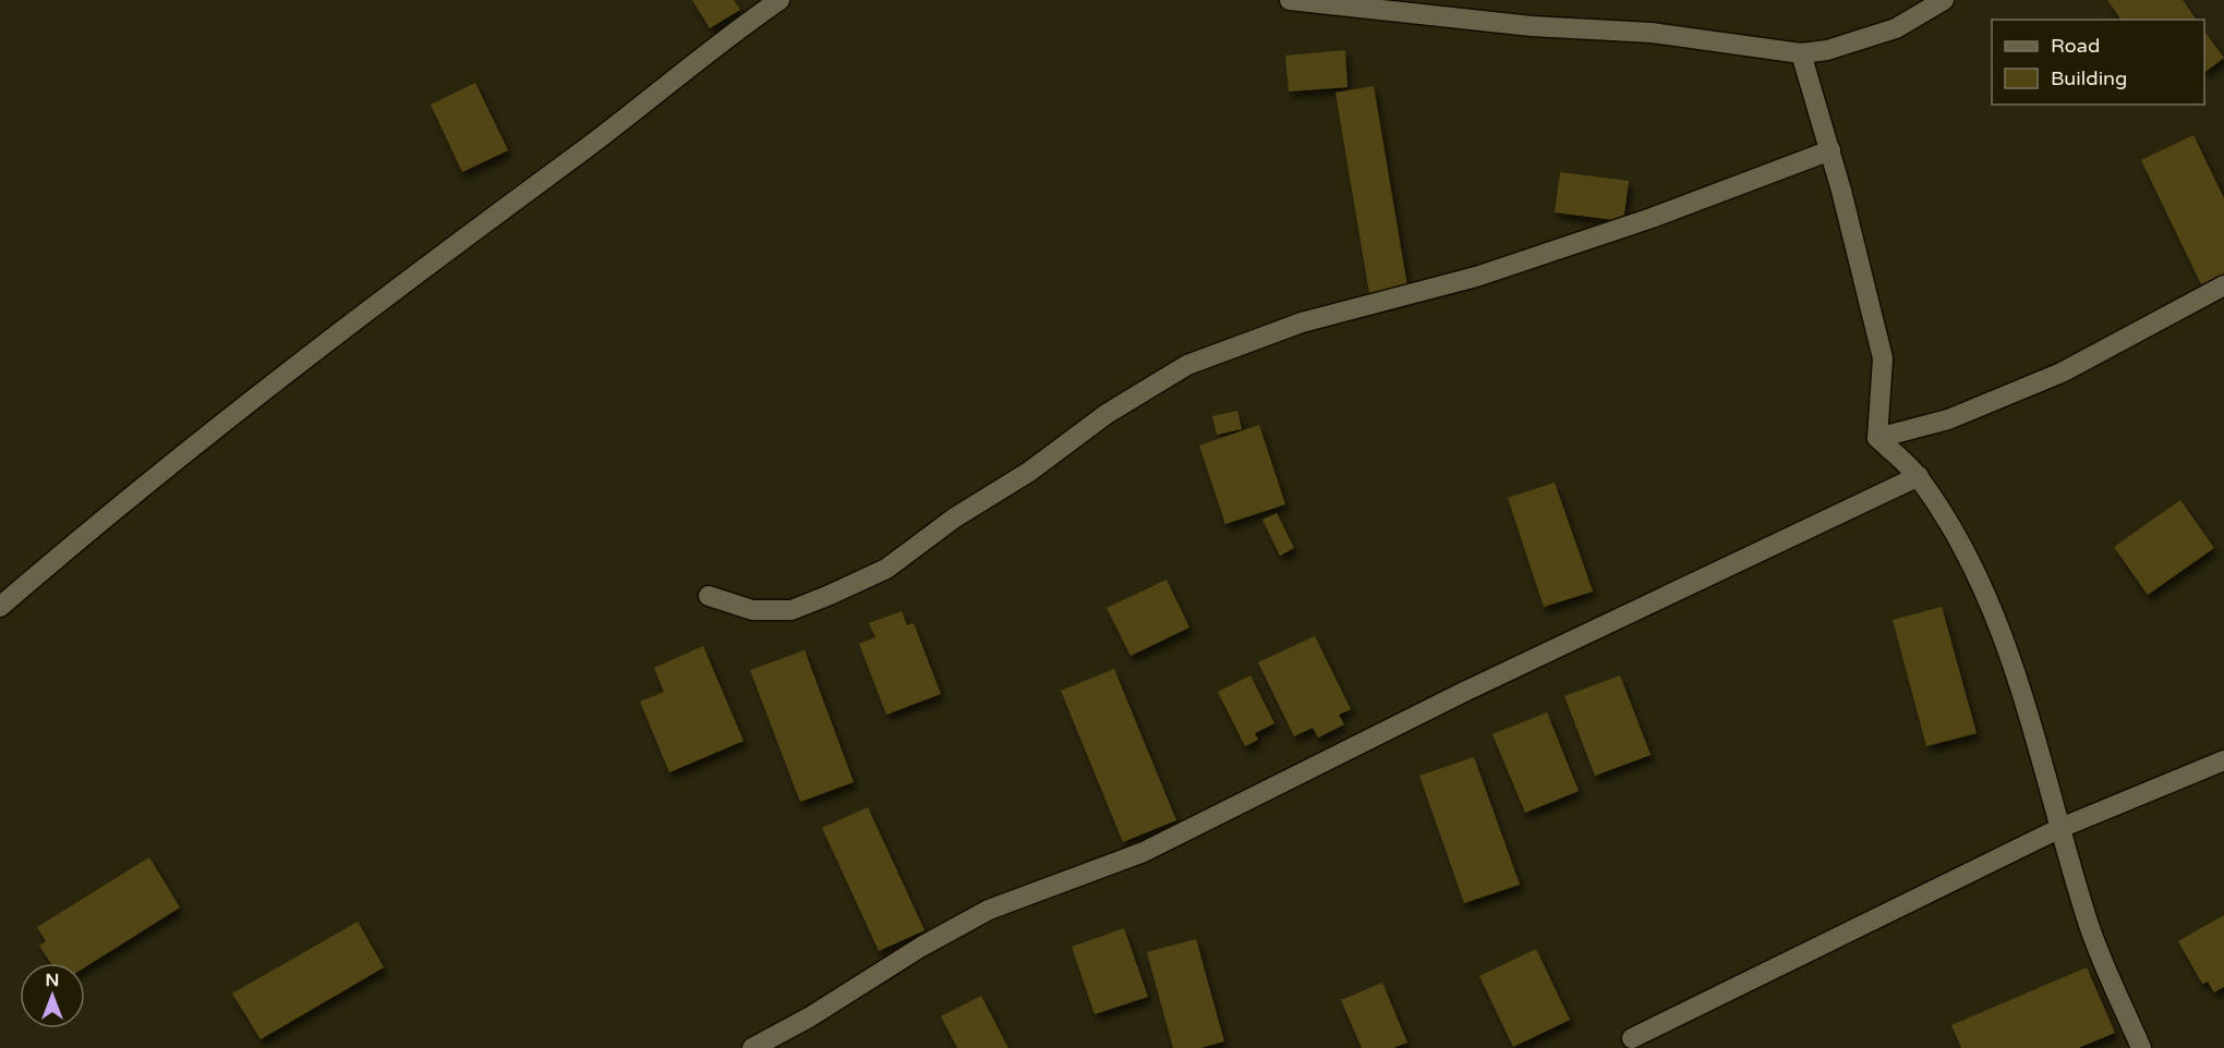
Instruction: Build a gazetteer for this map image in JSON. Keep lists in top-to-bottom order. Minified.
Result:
{"legend":["Road","Building"],"north":"top"}
